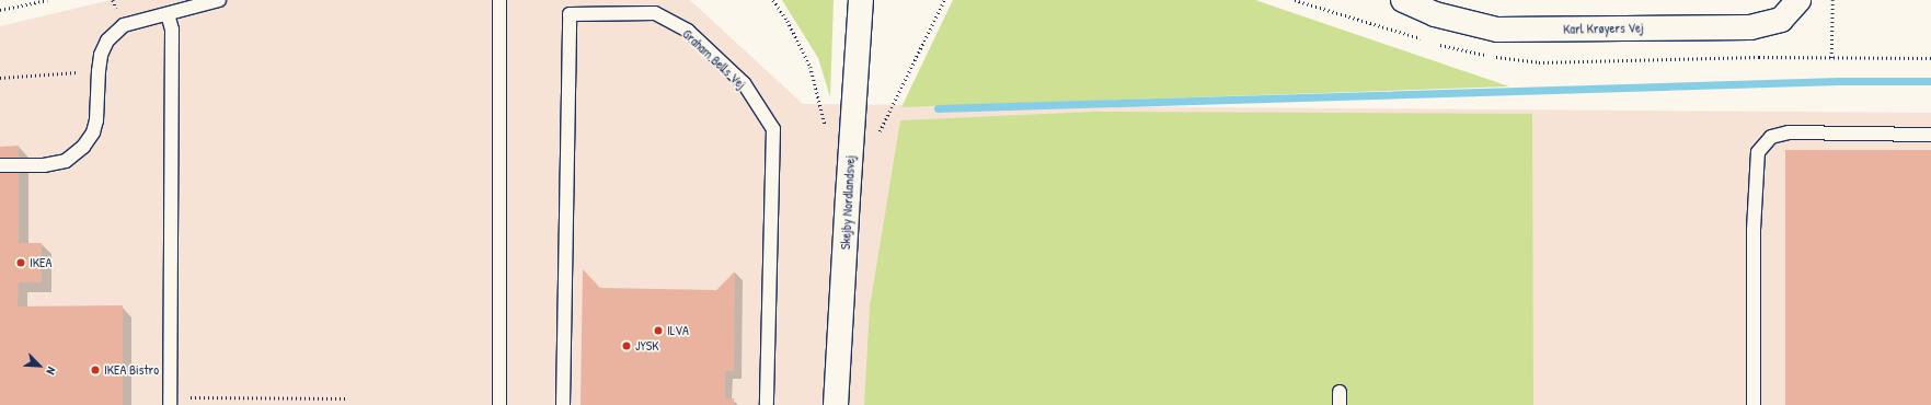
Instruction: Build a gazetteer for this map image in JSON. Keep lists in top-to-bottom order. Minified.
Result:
{"streets":{"street":["Karl Krøyers Vej","Skejby Nordlandsvej"],"lane":["Graham Bells Vej"]},"places":["IKEA","ILVA","JYSK","IKEA Bistro"],"north":"bottom right"}
